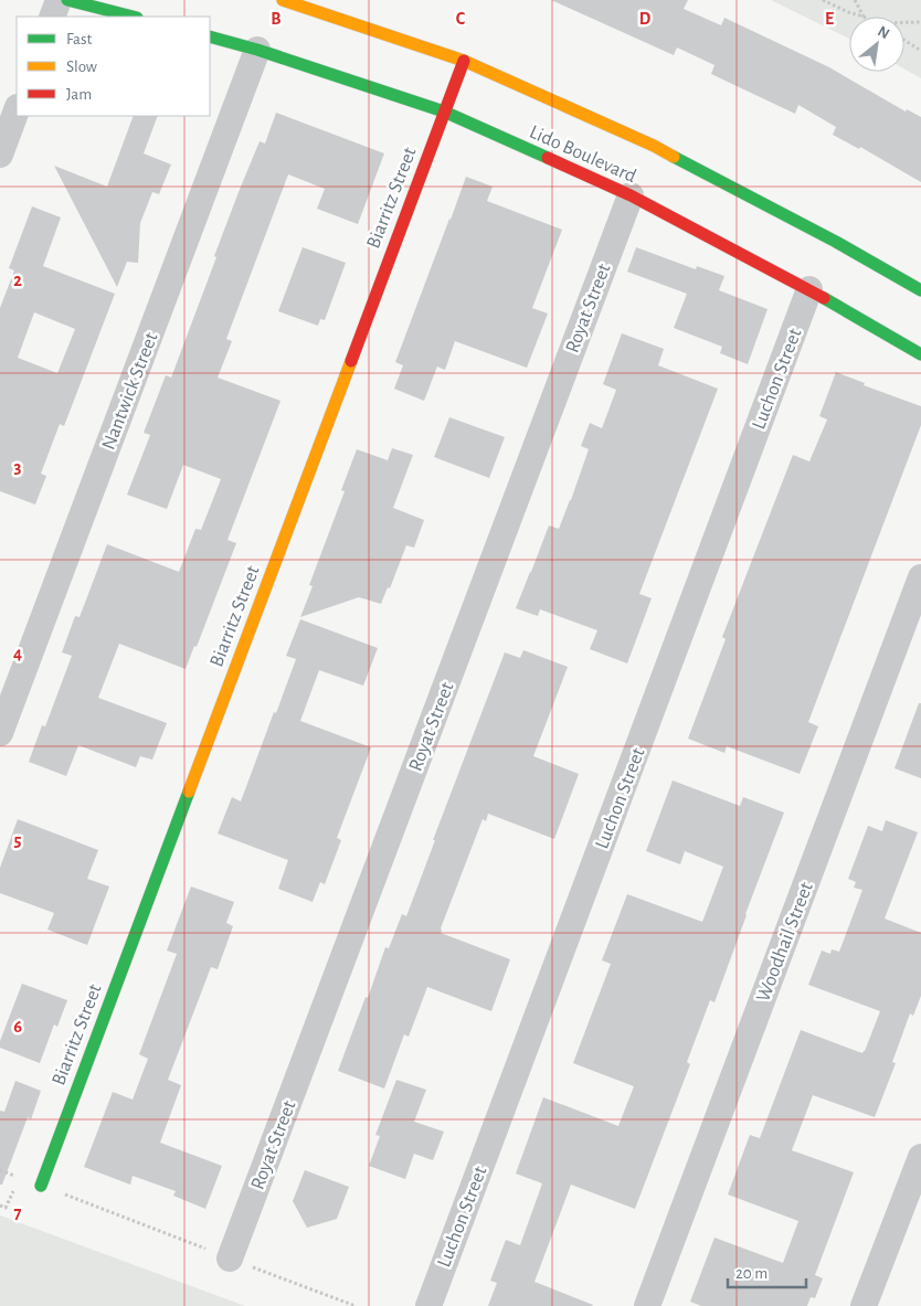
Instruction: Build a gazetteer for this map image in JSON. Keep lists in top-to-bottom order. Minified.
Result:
{"streets":{"main road":["Lido Boulevard","Biarritz Street"],"street":["Royat Street","Luchon Street","Nantwick Street","Woodhail Street"]},"crossings":[["Lido Boulevard","Biarritz Street"],["Lido Boulevard","Royat Street"],["Lido Boulevard","Luchon Street"],["Lido Boulevard","Nantwick Street"]],"legend":["Fast","Slow","Jam"],"scale_bar":"20 m","north":"top right","grid":{"columns":["B","C","D","E"],"rows":["2","3","4","5","6","7"]}}
